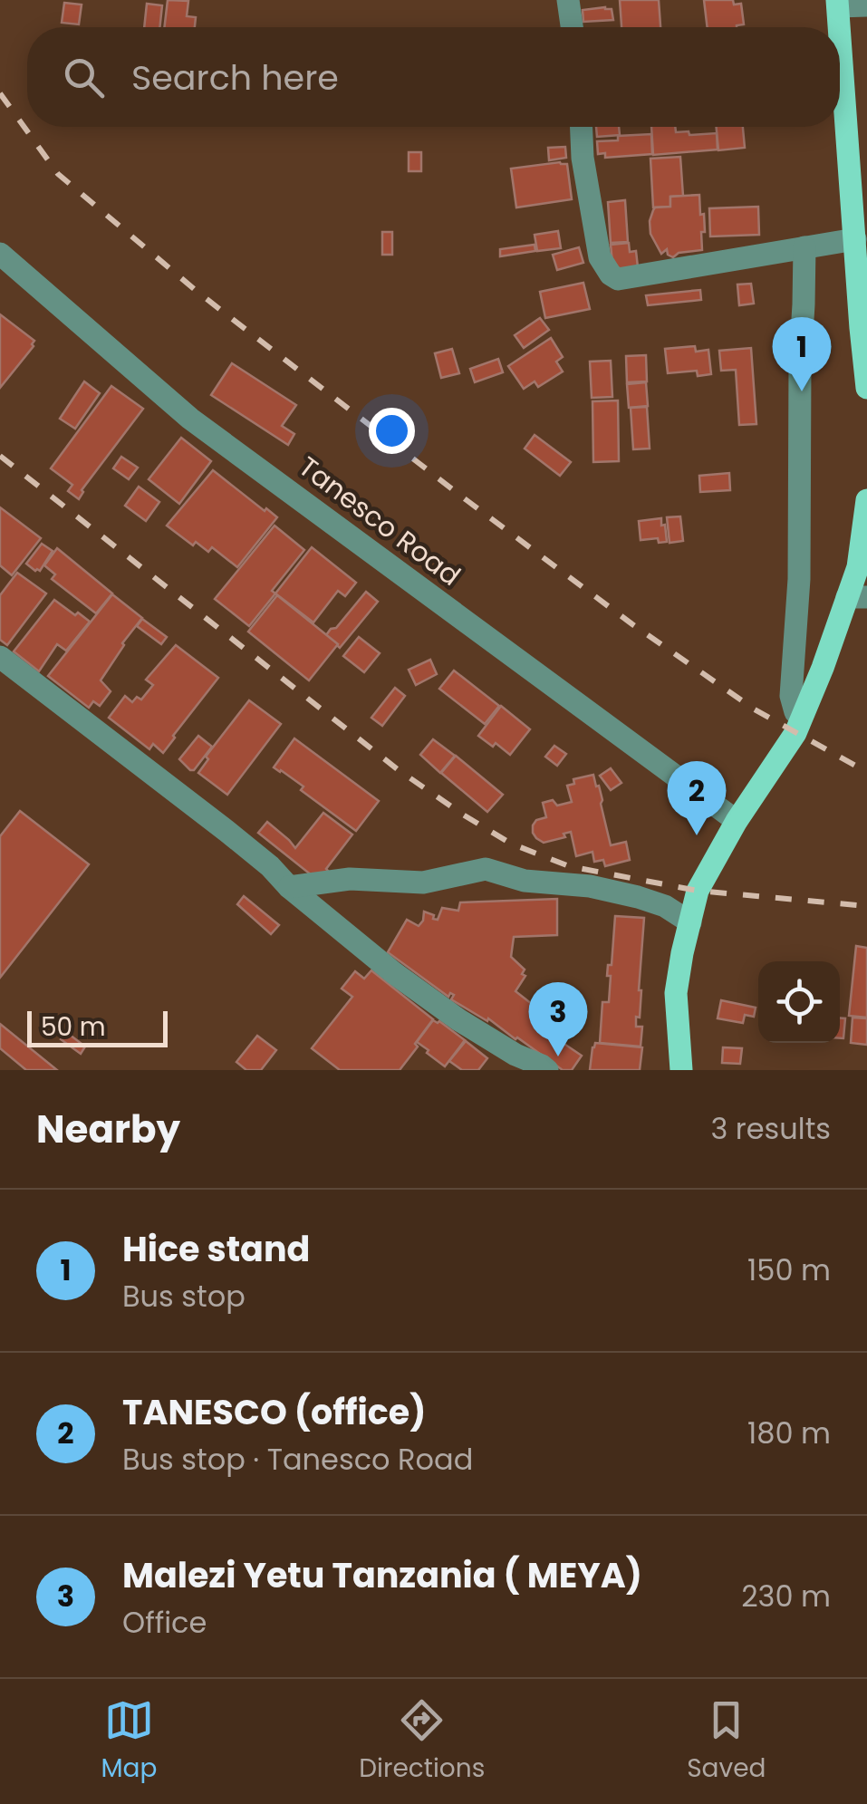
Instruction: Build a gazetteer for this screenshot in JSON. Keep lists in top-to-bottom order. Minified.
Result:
{"streets":{"street":["Tanesco Road"]},"scale_bar":"50 m","page":{"search":"Search here","pins":["1","2","3"],"scale":"50 m","heading":["Nearby","3 results"],"list":[{"mark":"1","name":"Hice stand","note":"Bus stop","value":"150 m"},{"mark":"2","name":"TANESCO (office)","note":"Bus stop · Tanesco Road","value":"180 m"},{"mark":"3","name":"Malezi Yetu Tanzania ( MEYA)","note":"Office","value":"230 m"}],"nav":["Map","Directions","Saved"]}}
